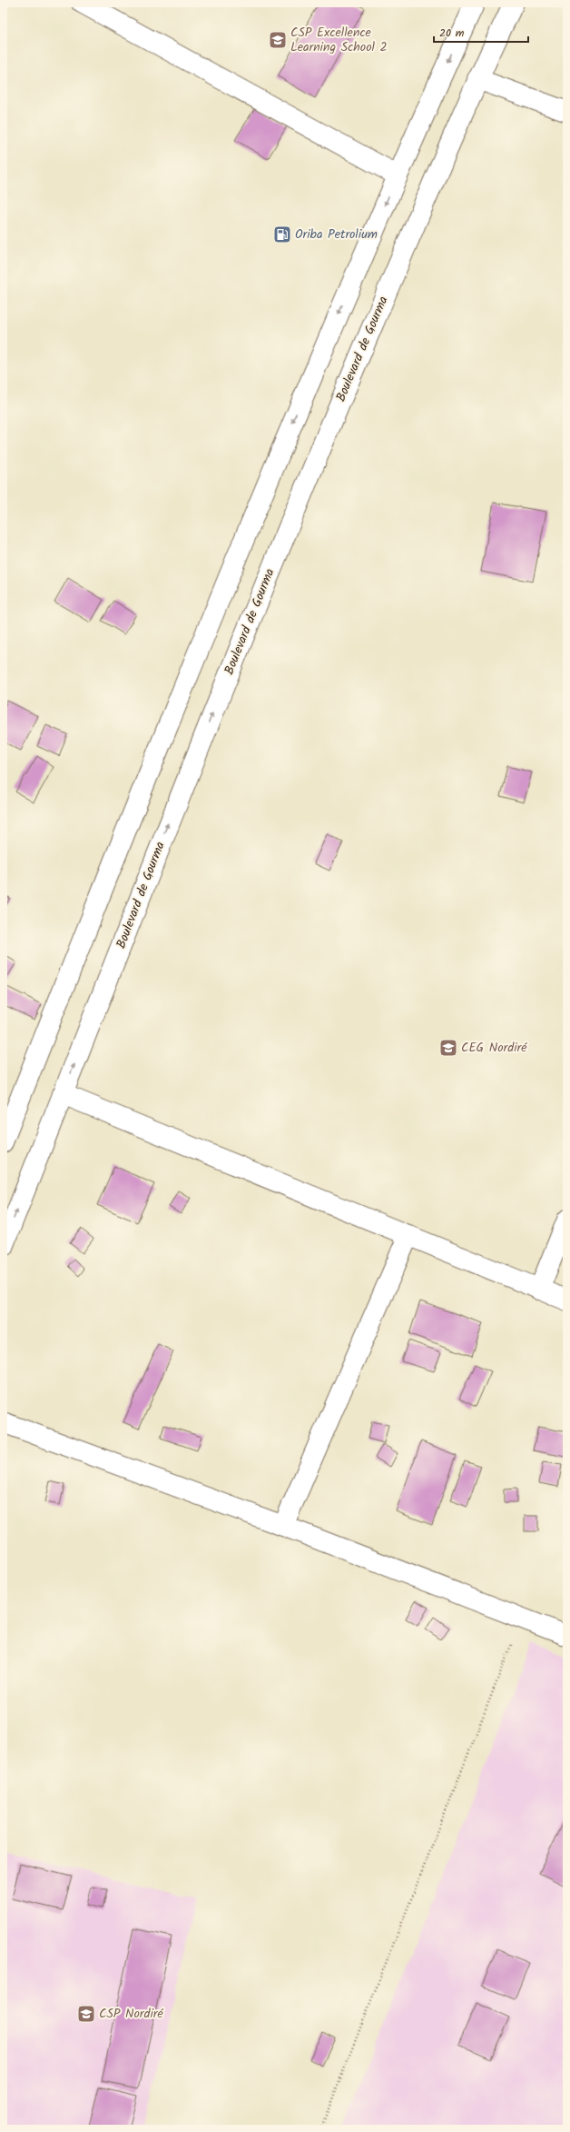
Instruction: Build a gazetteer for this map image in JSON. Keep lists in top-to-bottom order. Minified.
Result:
{"streets":{"main road":["Boulevard de Gourma"]},"places":{"school or university":["CSP Excellence Learning School 2","CEG Nordiré","CSP Nordiré"],"fuel station":["Oriba Petrolium"]},"scale_bar":"20 m"}
